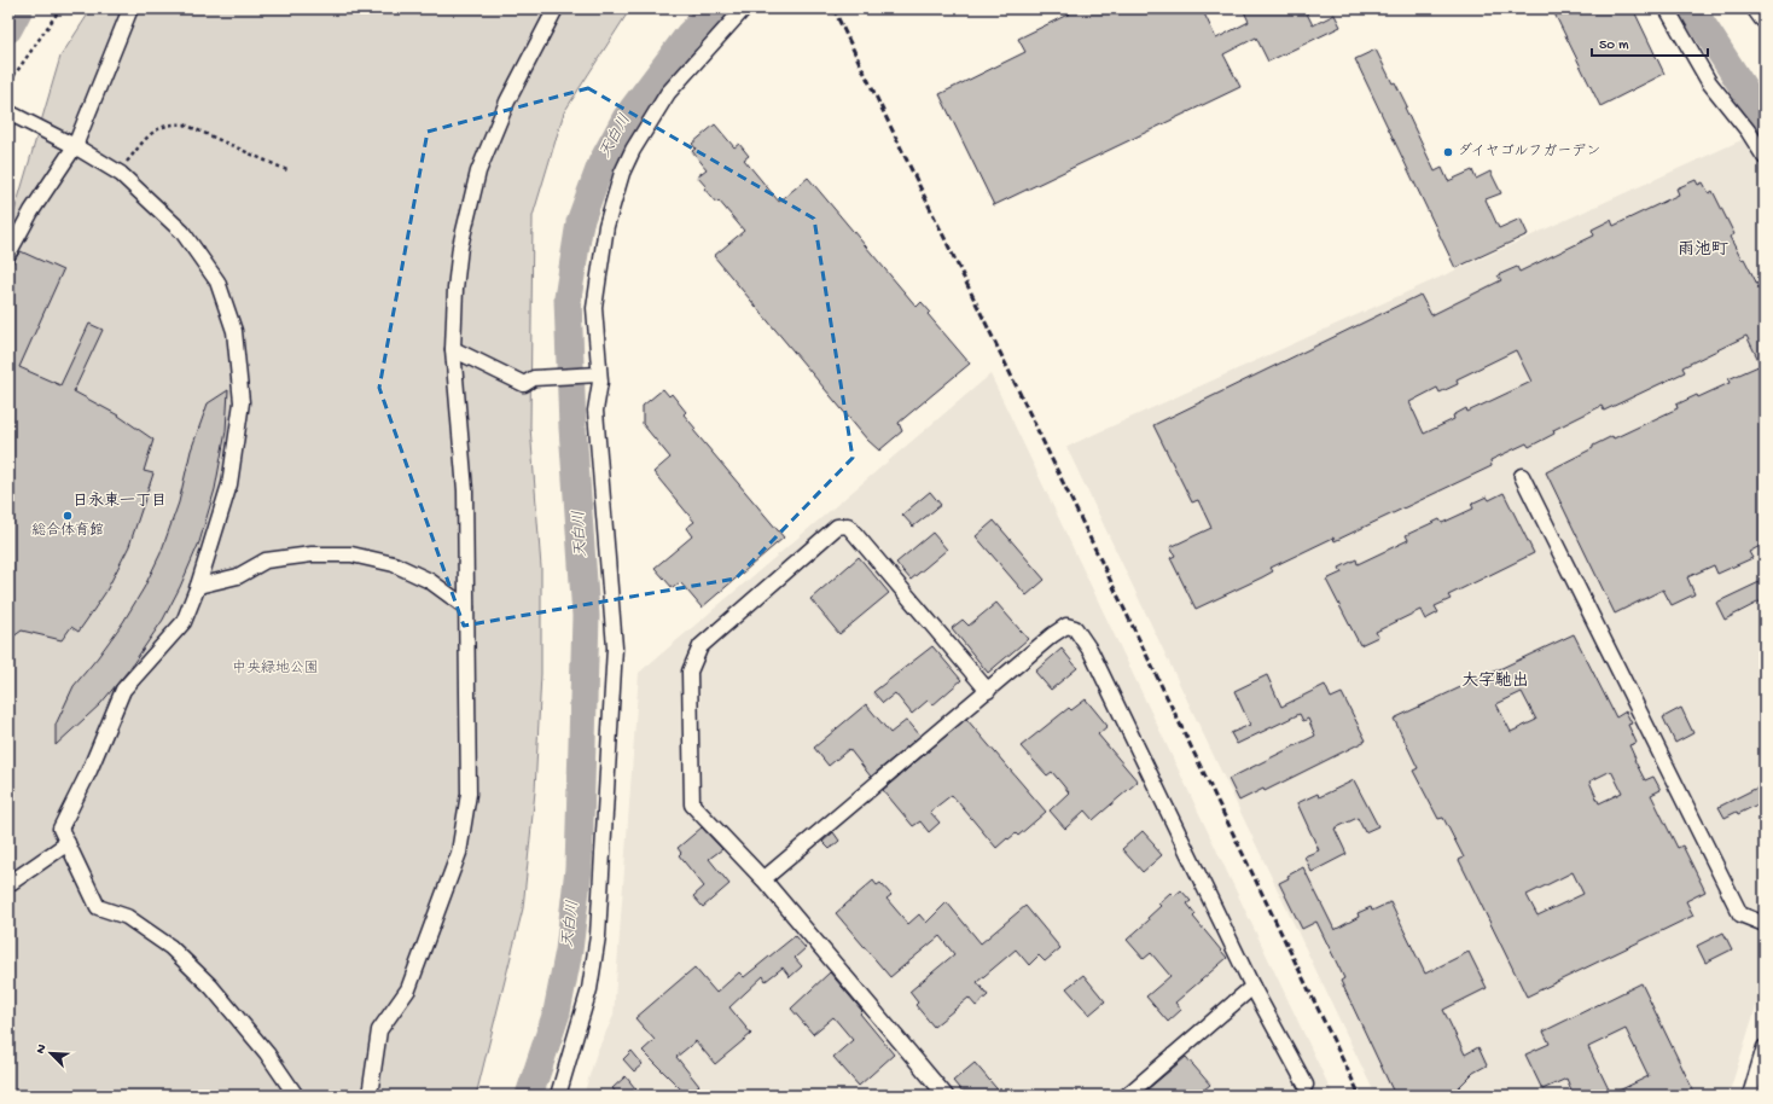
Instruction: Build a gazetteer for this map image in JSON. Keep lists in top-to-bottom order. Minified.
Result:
{"districts":["雨池町","日永東一丁目","大字馳出"],"water":["天白川"],"parks":["中央緑地公園"],"places":["ダイヤゴルフガーデン","総合体育館"],"scale_bar":"50 m","north":"top left"}
